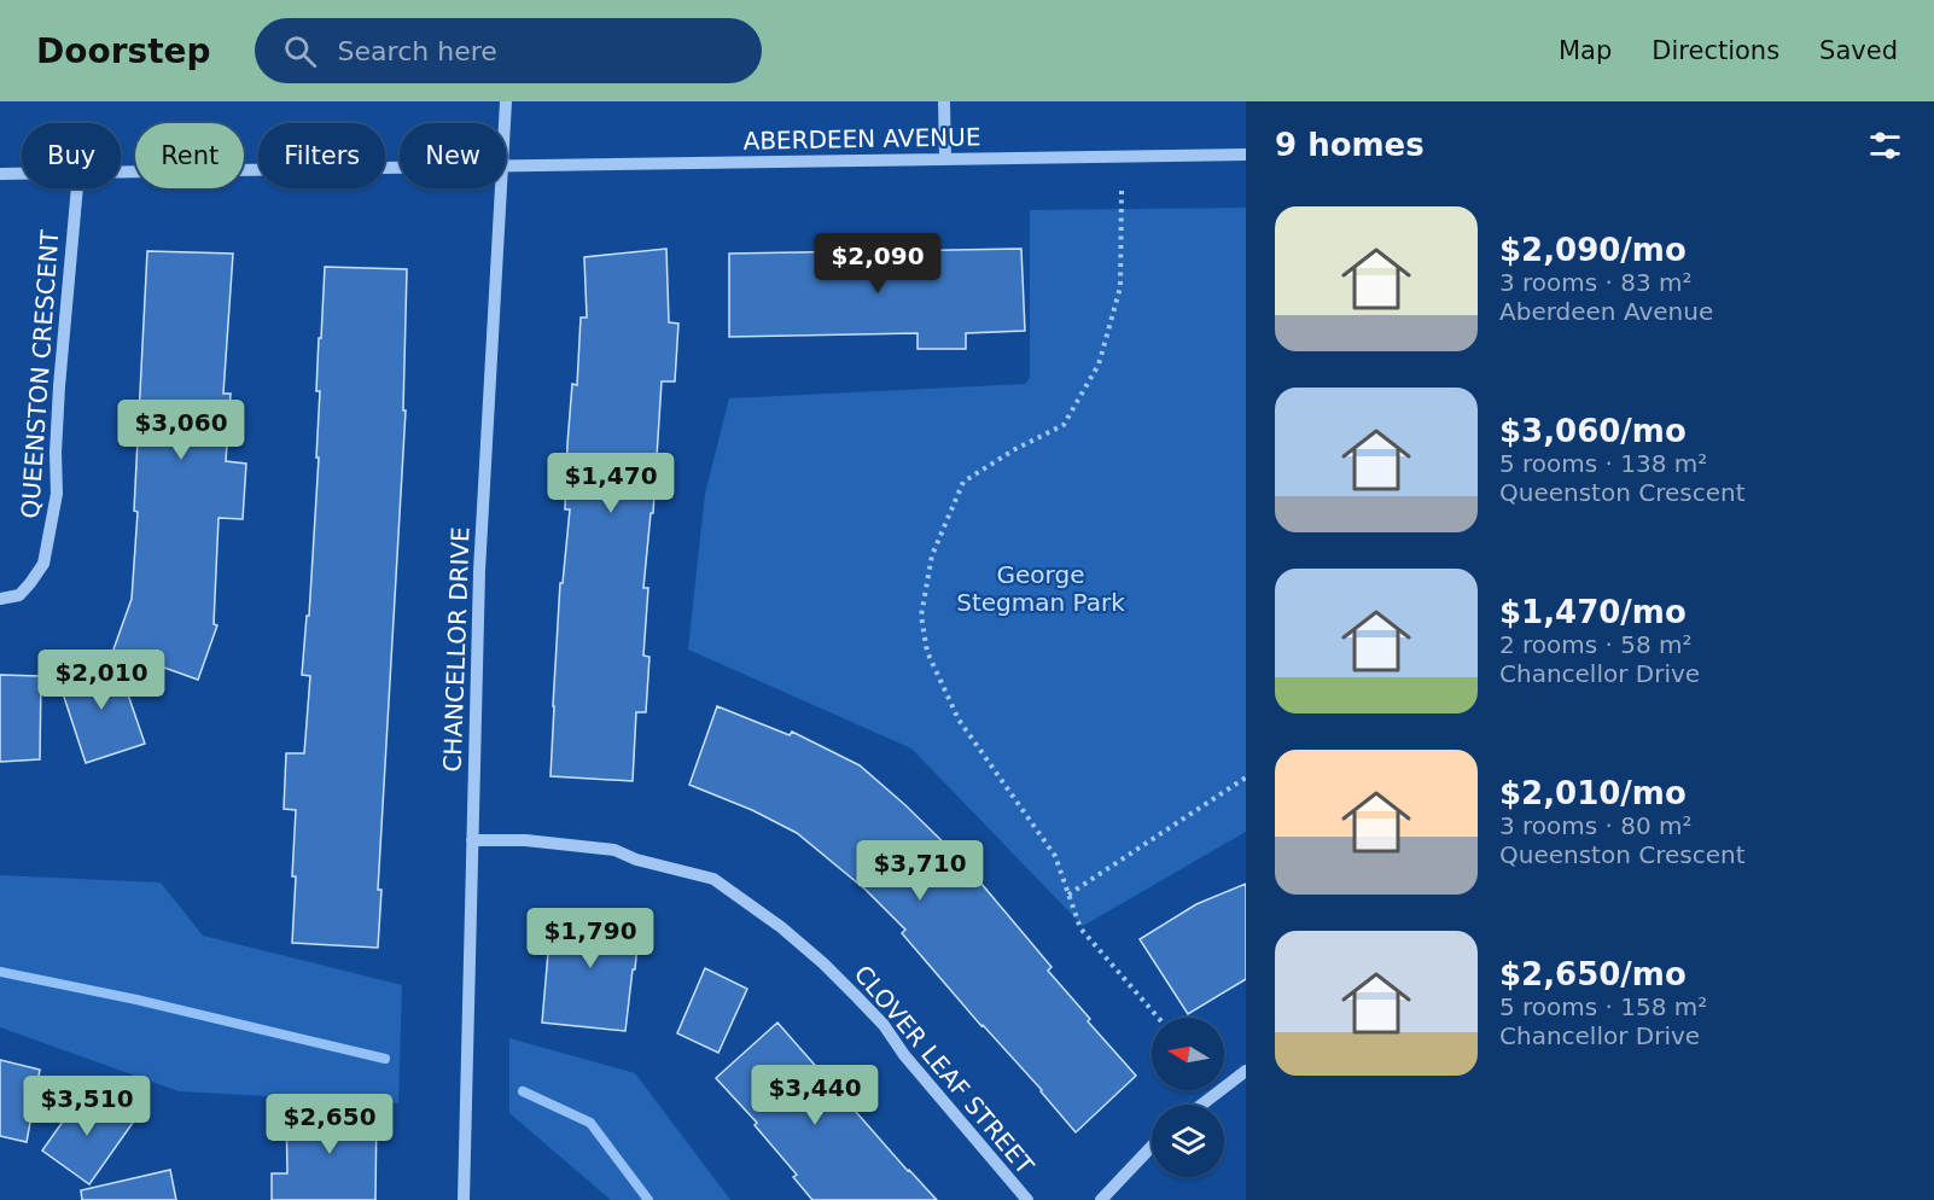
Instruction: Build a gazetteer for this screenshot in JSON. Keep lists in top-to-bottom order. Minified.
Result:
{"streets":{"street":["ABERDEEN AVENUE","QUEENSTON CRESCENT","CHANCELLOR DRIVE","CLOVER LEAF STREET"]},"crossings":[["CHANCELLOR DRIVE","CLOVER LEAF STREET"]],"parks":["George Stegman Park"],"north":"left","page":{"header":"Doorstep","search":"Search here","nav":["Map","Directions","Saved"],"heading":"9 homes","chip":["Buy","Rent","Filters","New"],"list":[{"name":"$2,090/mo","note":"3 rooms · 83 m² · Aberdeen Avenue"},{"name":"$3,060/mo","note":"5 rooms · 138 m² · Queenston Crescent"},{"name":"$1,470/mo","note":"2 rooms · 58 m² · Chancellor Drive"},{"name":"$2,010/mo","note":"3 rooms · 80 m² · Queenston Crescent"},{"name":"$2,650/mo","note":"5 rooms · 158 m² · Chancellor Drive"}],"price":["$2,090","$3,060","$1,470","$2,010","$3,710","$1,790","$3,440","$3,510","$2,650"]}}
